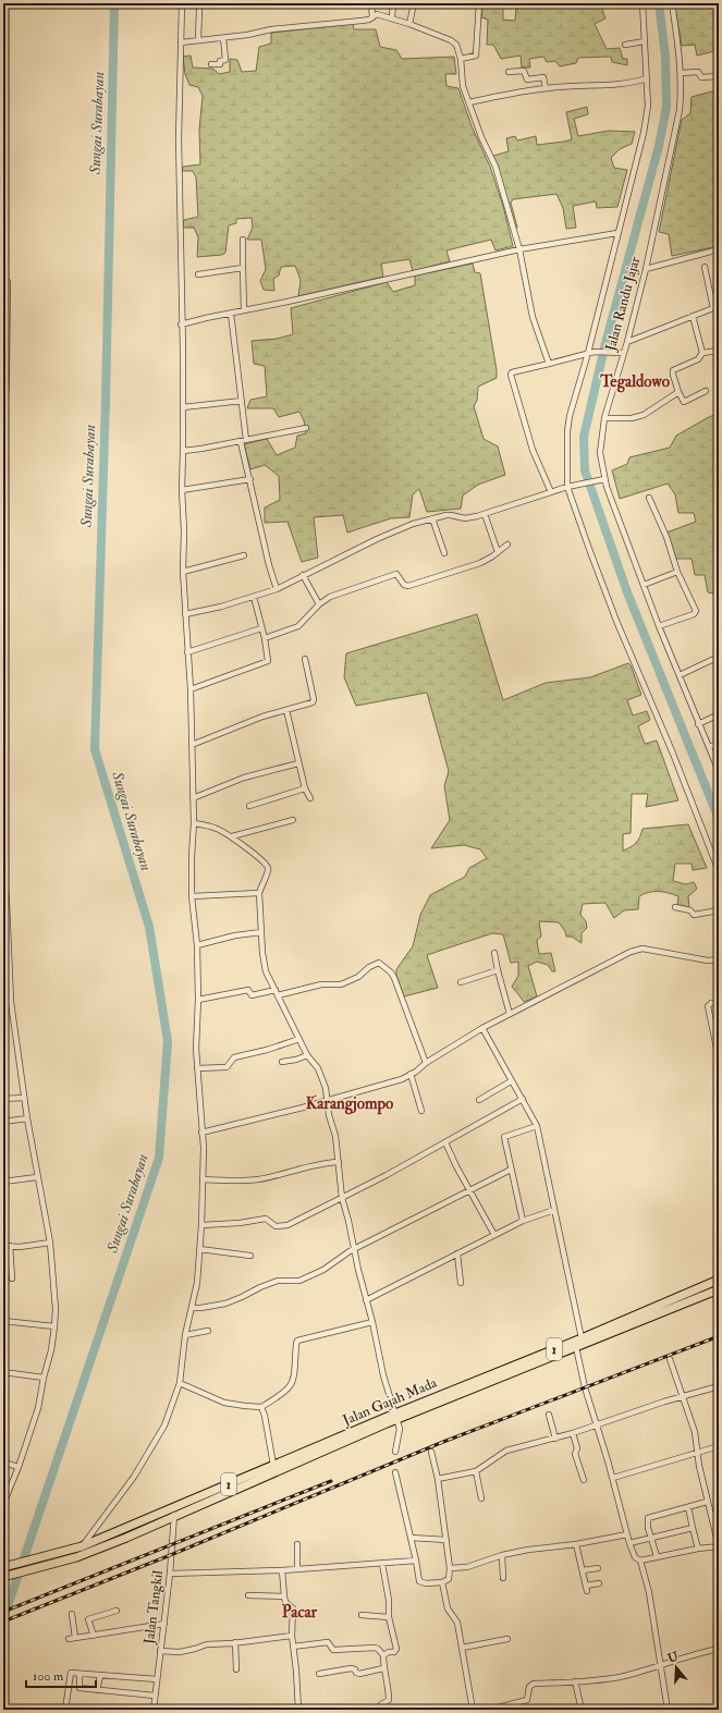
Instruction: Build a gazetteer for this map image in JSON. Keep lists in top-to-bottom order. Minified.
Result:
{"streets":{"highway":["1","Jalan Gajah Mada"],"street":["Jalan Randu Jajar","Jalan Tangkil"]},"crossings":[["1","Jalan Gajah Mada"],["Jalan Gajah Mada","Jalan Tangkil"]],"districts":["Tegaldowo","Karangjompo","Pacar"],"water":["Sungai Surabayan"],"scale_bar":"100 m","north":"top"}
